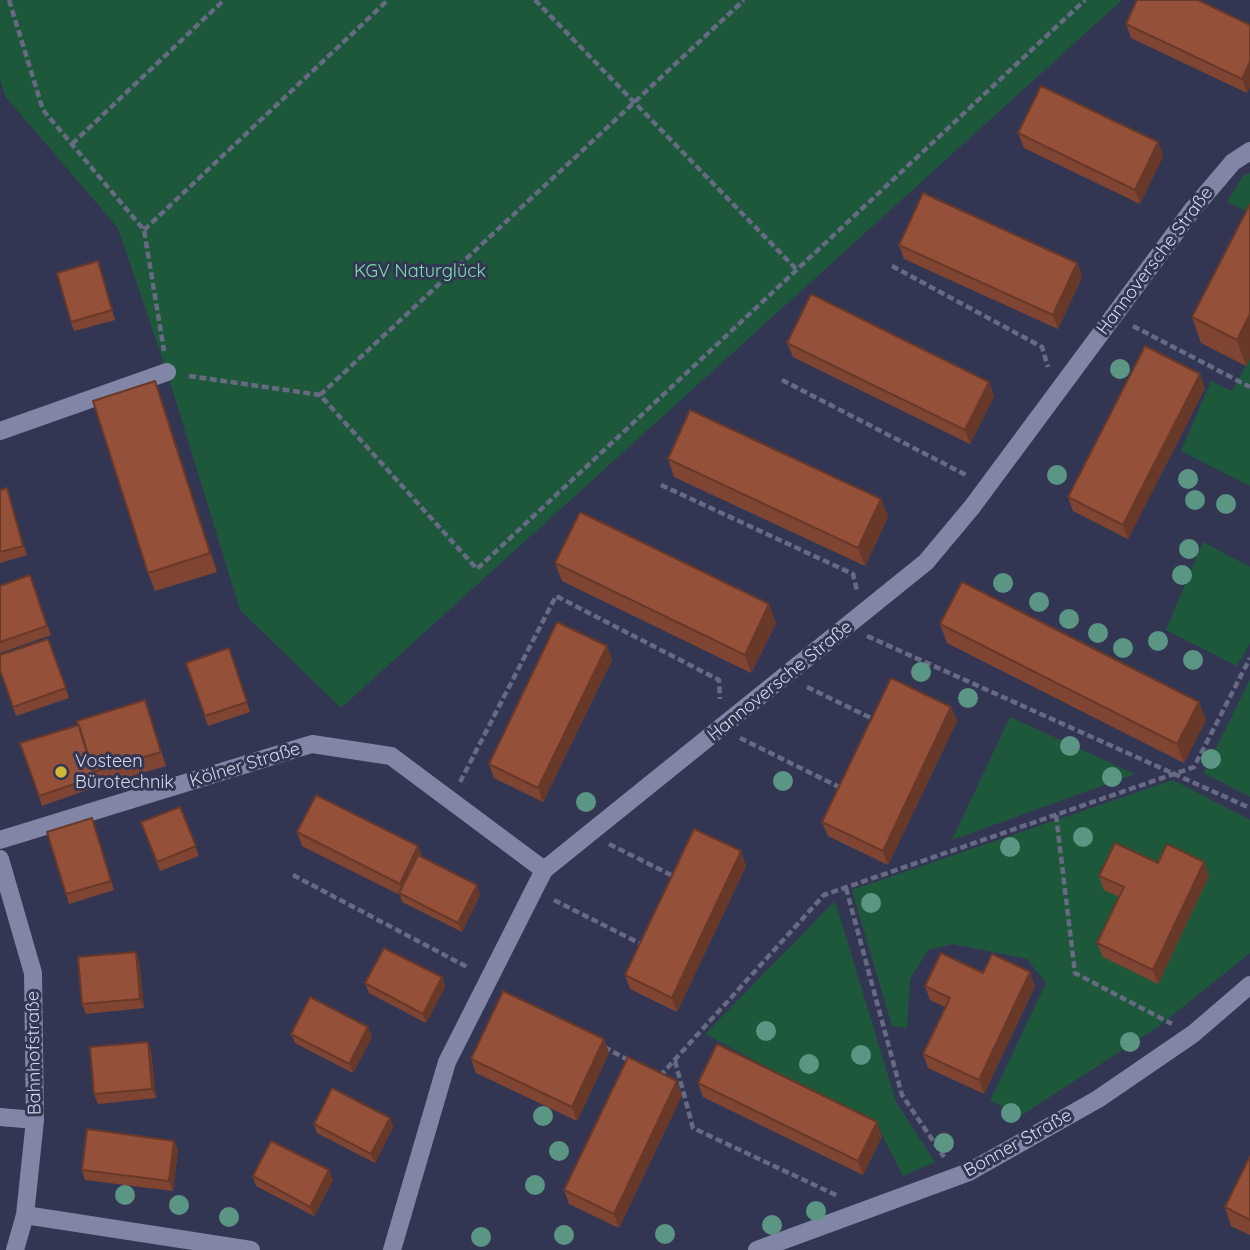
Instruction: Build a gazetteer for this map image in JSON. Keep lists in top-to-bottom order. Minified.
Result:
{"streets":{"street":["Hannoversche Straße","Kölner Straße","Bahnhofstraße","Bonner Straße"]},"crossings":[["Hannoversche Straße","Kölner Straße"]],"parks":["KGV Naturglück"],"places":["Vosteen Bürotechnik"]}
